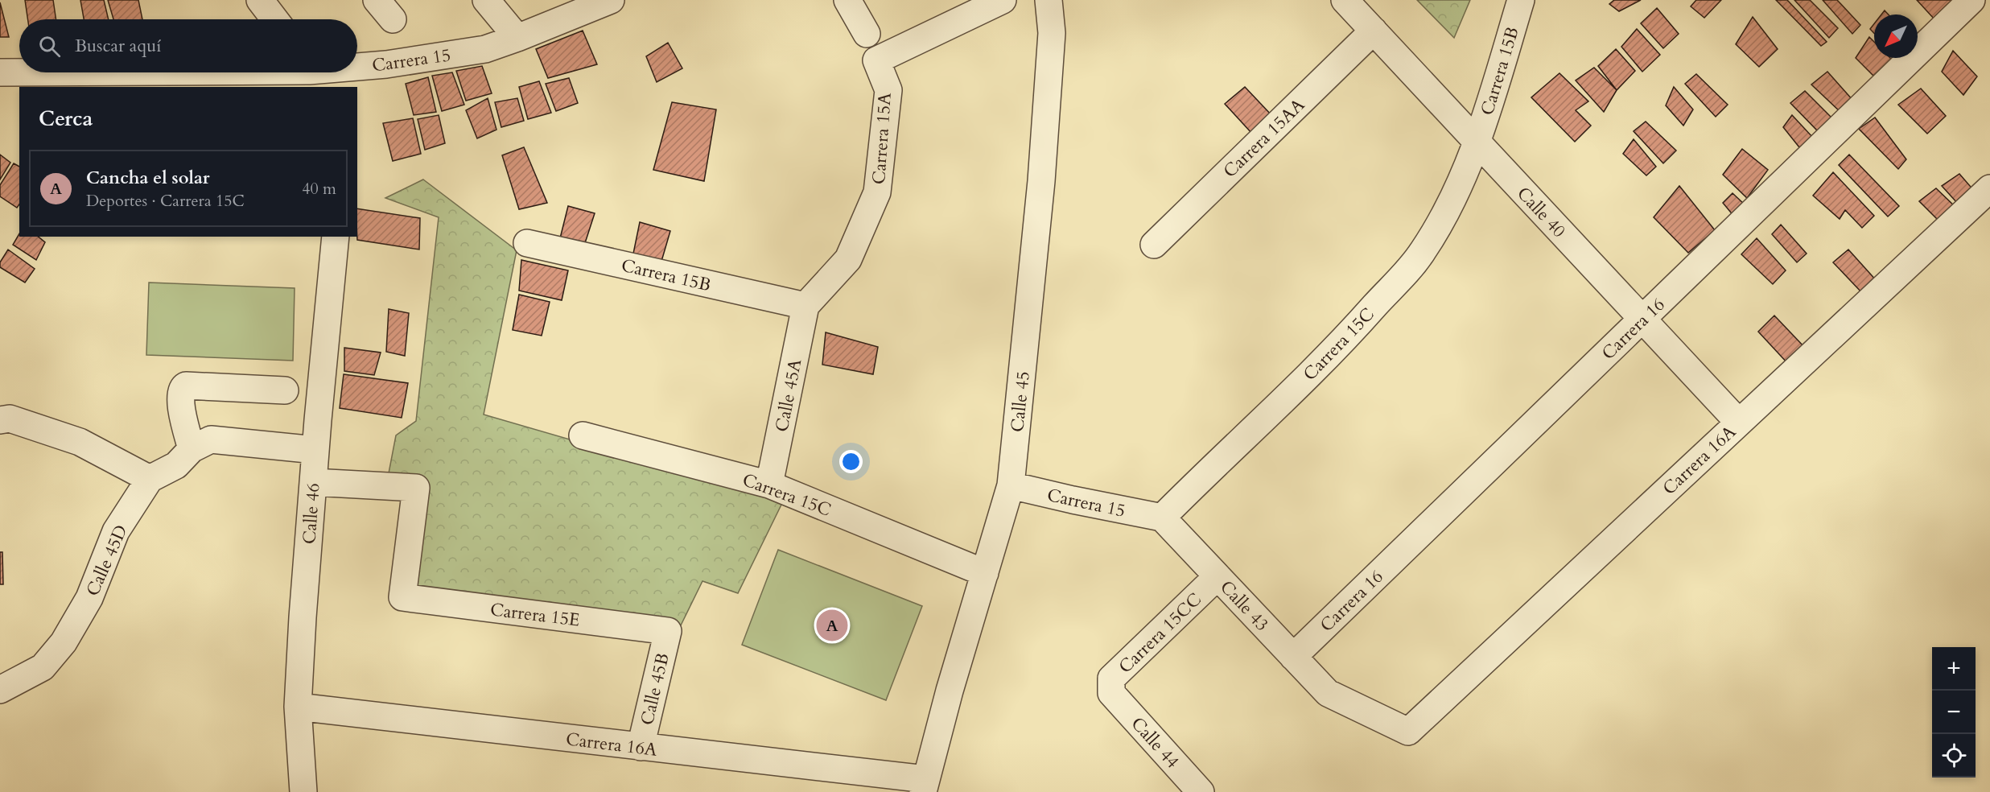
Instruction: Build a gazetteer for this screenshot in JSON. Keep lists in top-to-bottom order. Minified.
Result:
{"streets":{"street":["Carrera 15","Carrera 15B","Carrera 15AA","Carrera 15A","Calle 40","Carrera 16","Carrera 15C","Calle 45A","Calle 45","Carrera 16A","Calle 46","Calle 45D","Calle 43","Carrera 15E","Carrera 15CC","Calle 45B","Calle 44"]},"crossings":[["Carrera 15","Carrera 15C"],["Carrera 15","Calle 45"],["Carrera 15","Calle 43"],["Carrera 15B","Carrera 15A"],["Carrera 15B","Calle 40"],["Carrera 15B","Carrera 15C"],["Carrera 15B","Calle 45A"],["Carrera 15AA","Calle 40"],["Carrera 15A","Calle 45A"],["Calle 40","Carrera 16"],["Calle 40","Carrera 15C"],["Calle 40","Carrera 16A"],["Carrera 16","Calle 43"],["Carrera 15C","Calle 45A"],["Carrera 15C","Calle 45"],["Carrera 15C","Calle 43"],["Calle 45","Carrera 16A"],["Carrera 16A","Calle 46"],["Carrera 16A","Calle 43"],["Carrera 16A","Calle 45B"],["Calle 46","Carrera 15E"],["Calle 43","Carrera 15CC"],["Carrera 15E","Calle 45B"],["Carrera 15CC","Calle 44"]],"north":"bottom left","page":{"search":"Buscar aquí","heading":"Cerca","list":[{"mark":"A","name":"Cancha el solar","note":"Deportes · Carrera 15C","value":"40 m"}],"pins":"A","map_buttons":["+","−"]}}
